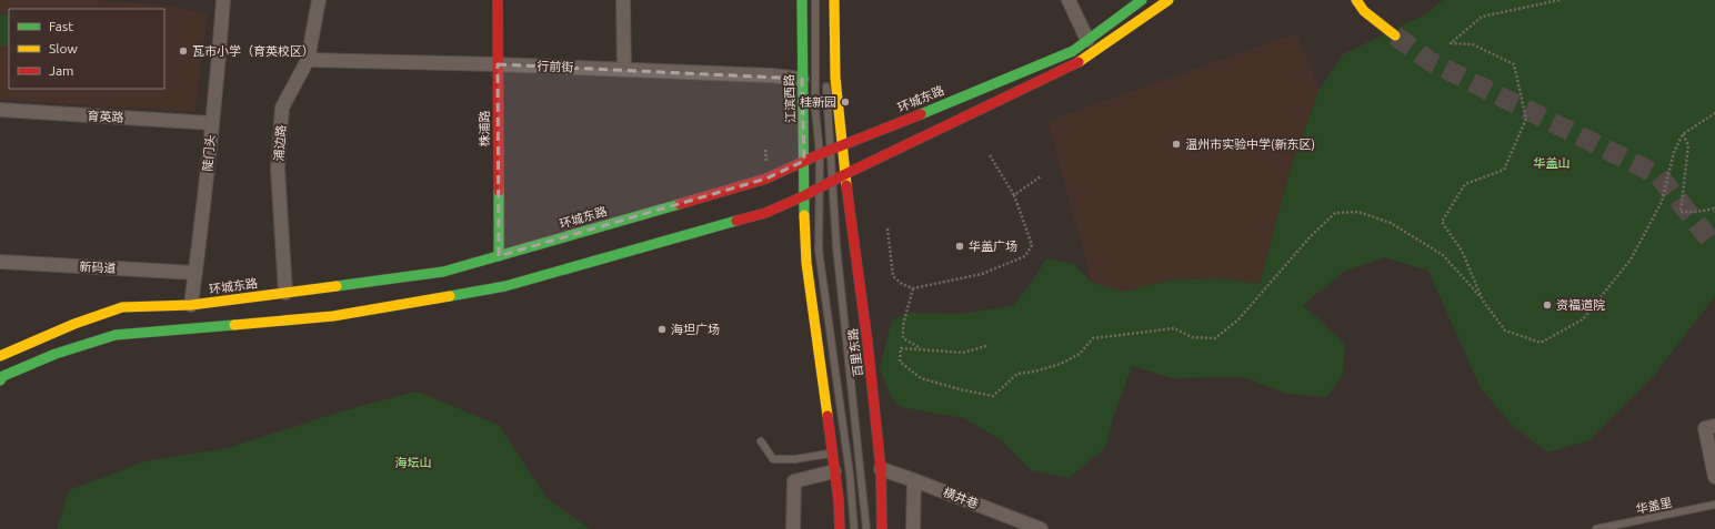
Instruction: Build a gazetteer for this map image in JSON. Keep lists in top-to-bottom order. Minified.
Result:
{"streets":{"main road":["江滨西路","环城东路","株浦路","百里东路"],"street":["行前街","育英路","浦边路","陡门头","新码道","横井巷"],"lane":["华盖里"]},"crossings":[["行前街","江滨西路"],["行前街","株浦路"],["行前街","浦边路"],["江滨西路","环城东路"],["环城东路","株浦路"],["环城东路","浦边路"],["环城东路","陡门头"],["育英路","陡门头"],["陡门头","新码道"],["百里东路","横井巷"]],"parks":["华盖山","海坛山"],"places":["瓦市小学（育英校区）","桂新园","温州市实验中学(新东区)","华盖广场","资福道院","海坦广场"],"legend":["Fast","Slow","Jam"]}
